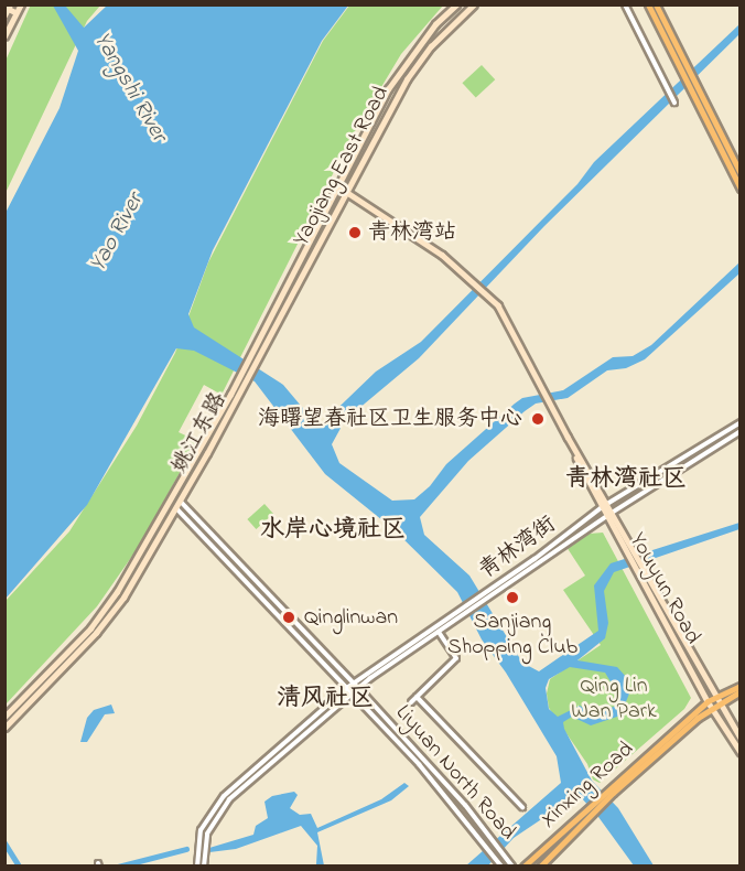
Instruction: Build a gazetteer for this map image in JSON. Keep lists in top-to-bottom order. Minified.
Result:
{"streets":{"main road":["Yaojiang East Road","姚江东路","Youyun Road","Xinxing Road"],"street":["青林湾街","Liyuan North Road"]},"crossings":[["Yaojiang East Road","姚江东路"],["Yaojiang East Road","Youyun Road"],["姚江东路","Liyuan North Road"],["青林湾街","Youyun Road"],["青林湾街","Liyuan North Road"],["Youyun Road","Xinxing Road"]],"districts":["青林湾社区","水岸心境社区","清风社区"],"water":["Yangshi River","Yao River"],"parks":["Qing Lin Wan Park"],"places":["青林湾站","海曙望春社区卫生服务中心","Sanjiang Shopping Club","Qinglinwan"]}
